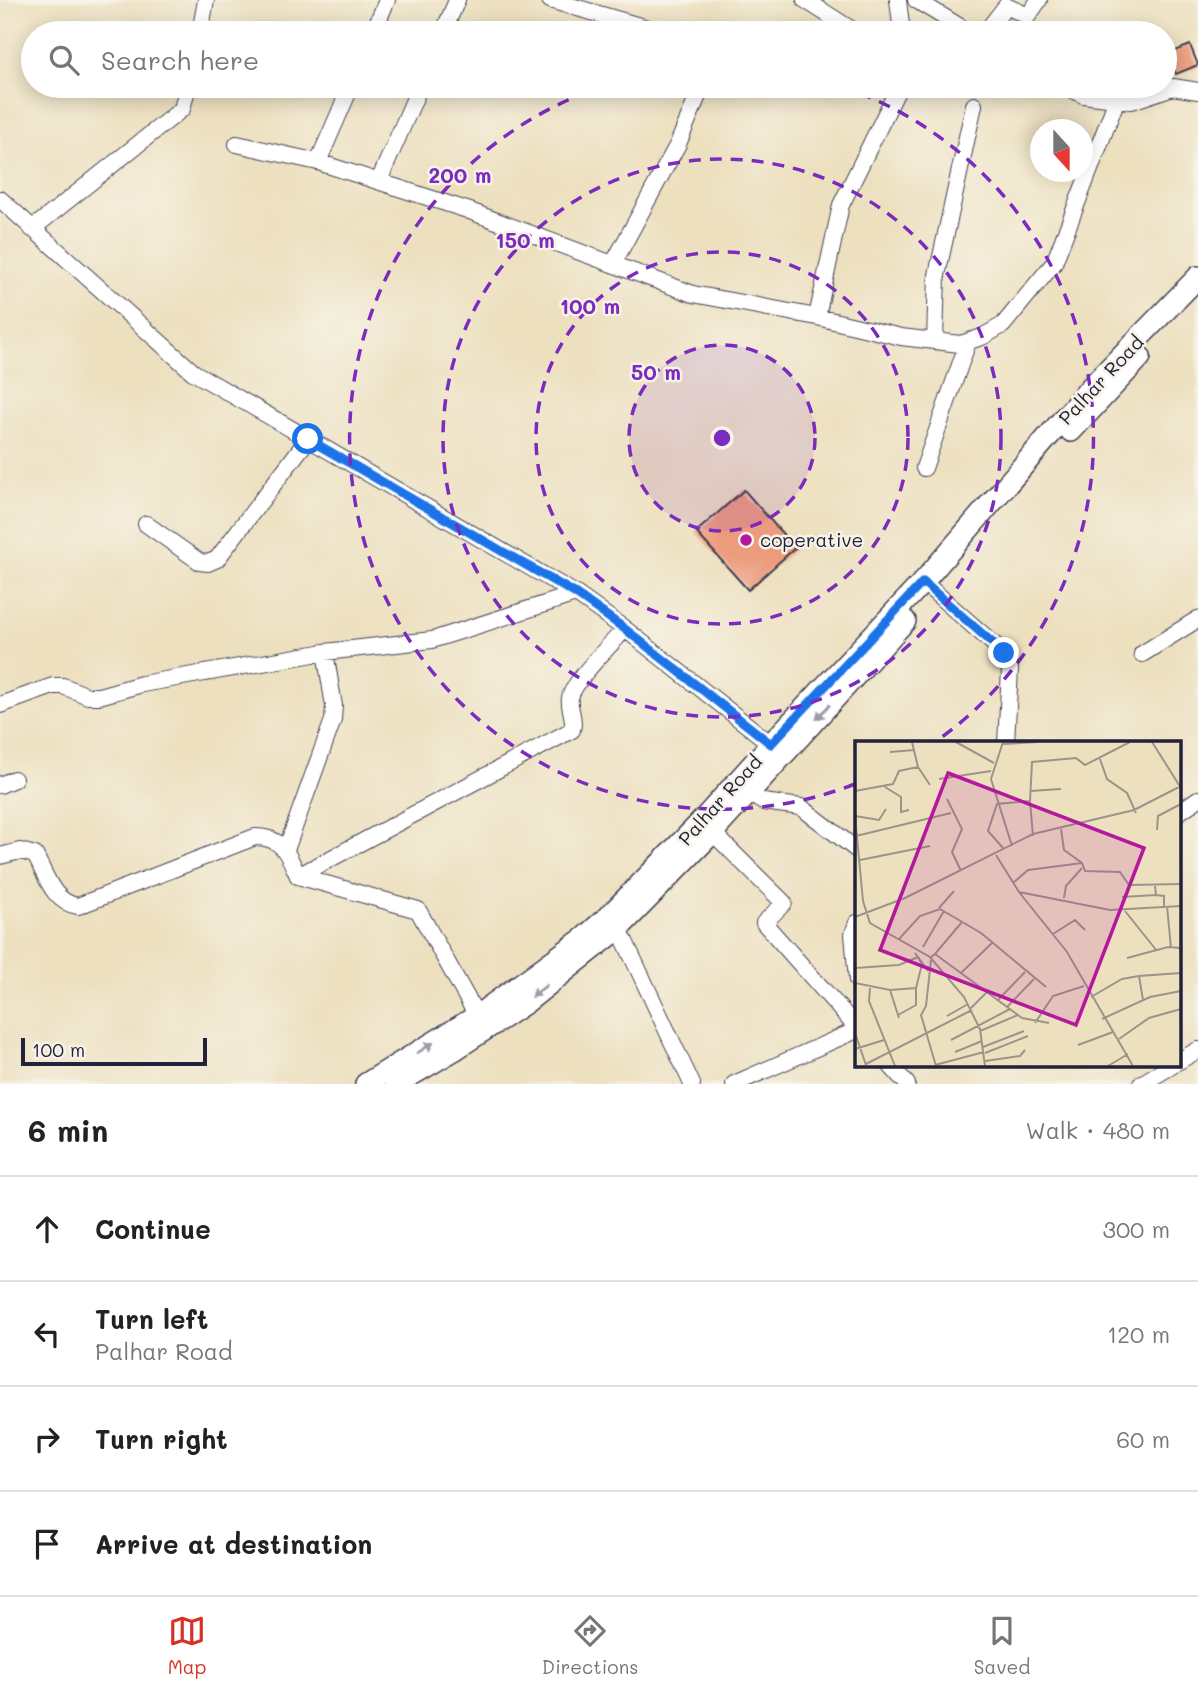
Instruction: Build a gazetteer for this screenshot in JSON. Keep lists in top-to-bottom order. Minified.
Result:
{"streets":{"main road":["Palhar Road"]},"places":["coperative"],"scale_bar":"100 m","north":"bottom","page":{"search":"Search here","scale":"100 m","heading":["6 min","Walk · 480 m"],"list":[["Continue","300 m"],["Turn left","Palhar Road","120 m"],["Turn right","60 m"],"Arrive at destination"],"nav":["Map","Directions","Saved"]},"rings":["200 m","150 m","100 m","50 m"]}
